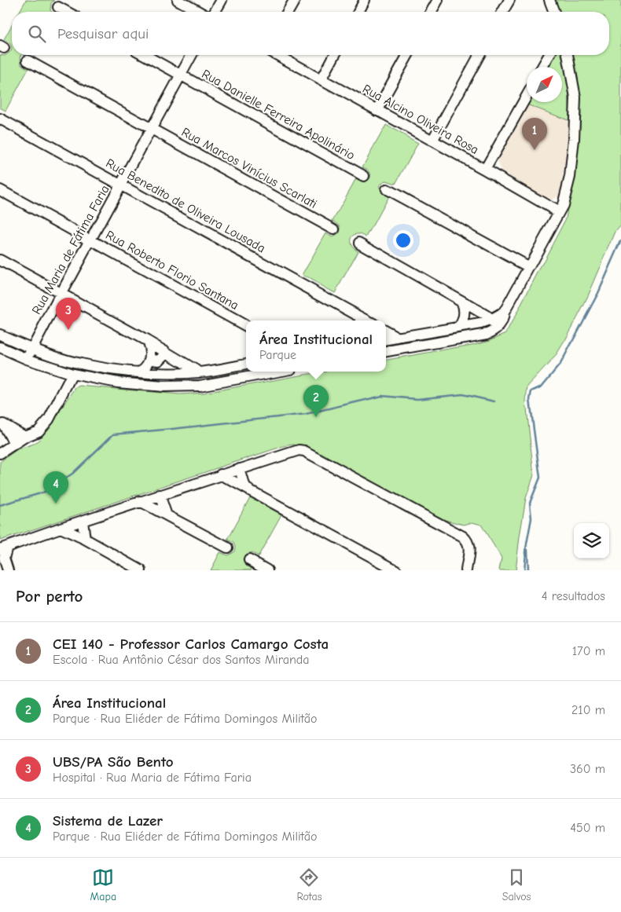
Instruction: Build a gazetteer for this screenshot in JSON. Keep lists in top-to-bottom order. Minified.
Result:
{"streets":{"street":["Rua Danielle Ferreira Apolinário","Rua Alcino Oliveira Rosa","Rua Marcos Vinícius Scarlati","Rua Benedito de Oliveira Lousada","Rua Maria de Fátima Faria","Rua Roberto Florio Santana"]},"crossings":[["Rua Danielle Ferreira Apolinário","Rua Maria de Fátima Faria"],["Rua Marcos Vinícius Scarlati","Rua Maria de Fátima Faria"],["Rua Benedito de Oliveira Lousada","Rua Maria de Fátima Faria"],["Rua Maria de Fátima Faria","Rua Roberto Florio Santana"]],"north":"top right","page":{"search":"Pesquisar aqui","pins":["1","3","2","4"],"popup":["Área Institucional","Parque"],"heading":["Por perto","4 resultados"],"list":[{"mark":"1","name":"CEI 140 - Professor Carlos Camargo Costa","note":"Escola · Rua Antônio César dos Santos Miranda","value":"170 m"},{"mark":"2","name":"Área Institucional","note":"Parque · Rua Eliéder de Fátima Domingos Militão","value":"210 m"},{"mark":"3","name":"UBS/PA São Bento","note":"Hospital · Rua Maria de Fátima Faria","value":"360 m"},{"mark":"4","name":"Sistema de Lazer","note":"Parque · Rua Eliéder de Fátima Domingos Militão","value":"450 m"}],"nav":["Mapa","Rotas","Salvos"]}}
